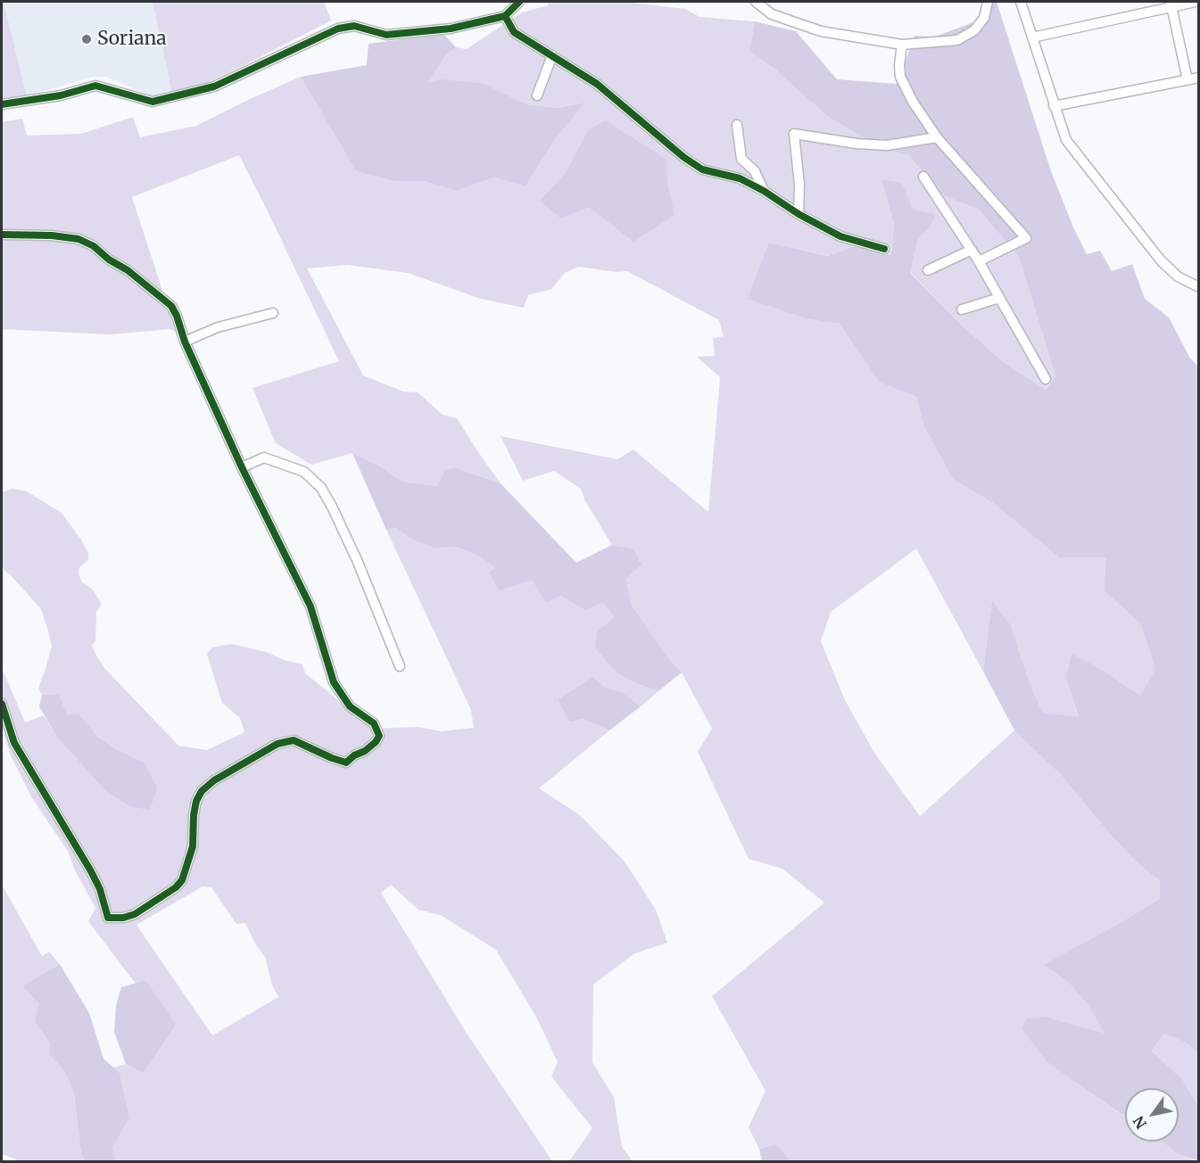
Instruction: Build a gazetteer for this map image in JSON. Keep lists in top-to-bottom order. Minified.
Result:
{"places":["Soriana"],"north":"bottom left"}
